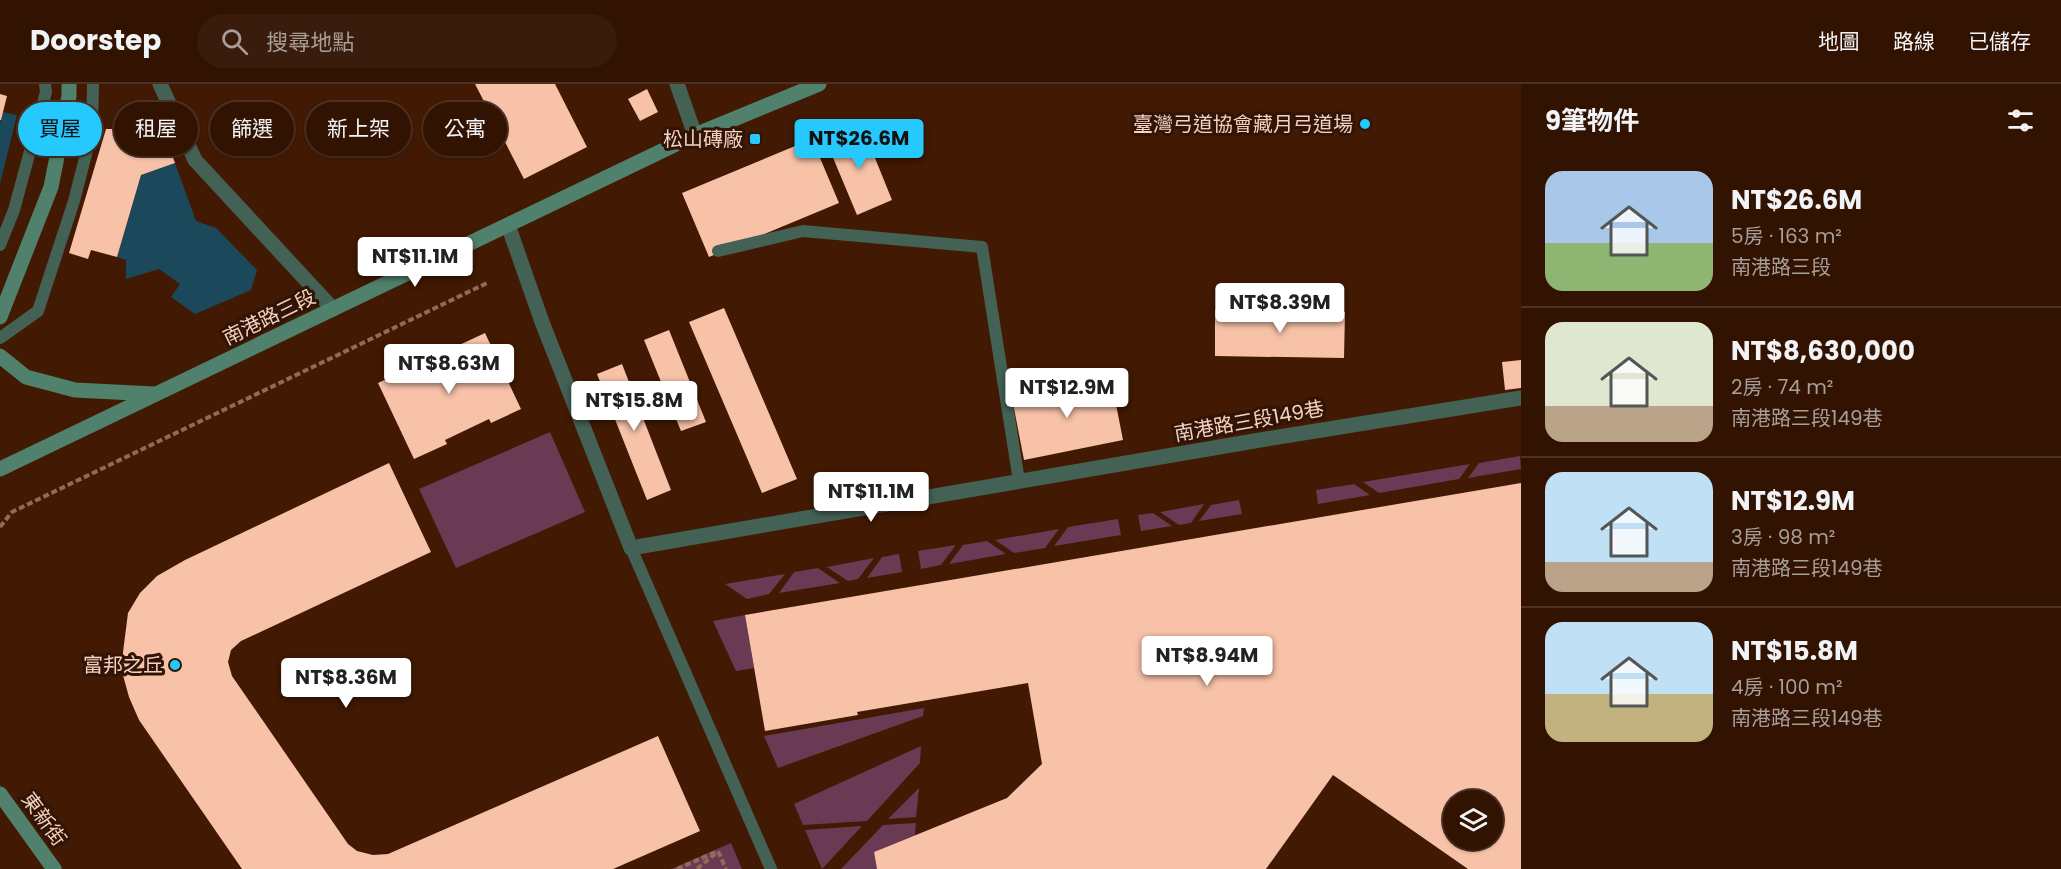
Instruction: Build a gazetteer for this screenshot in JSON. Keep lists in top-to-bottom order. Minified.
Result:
{"streets":{"main road":["南港路三段","東新街"],"street":["南港路三段149巷"]},"places":{"other":["臺灣弓道協會藏月弓道場","富邦之丘"],"transit":["松山磚廠"]},"page":{"header":"Doorstep","search":"搜尋地點","nav":["地圖","路線","已儲存"],"heading":"9筆物件","chip":["買屋","租屋","篩選","新上架","公寓"],"price":["NT$26.6M","NT$11.1M","NT$8.39M","NT$8.63M","NT$12.9M","NT$15.8M","NT$11.1M","NT$8.94M","NT$8.36M"],"list":[{"name":"NT$26.6M","note":"5房 · 163 m² · 南港路三段"},{"name":"NT$8,630,000","note":"2房 · 74 m² · 南港路三段149巷"},{"name":"NT$12.9M","note":"3房 · 98 m² · 南港路三段149巷"},{"name":"NT$15.8M","note":"4房 · 100 m² · 南港路三段149巷"}]}}
